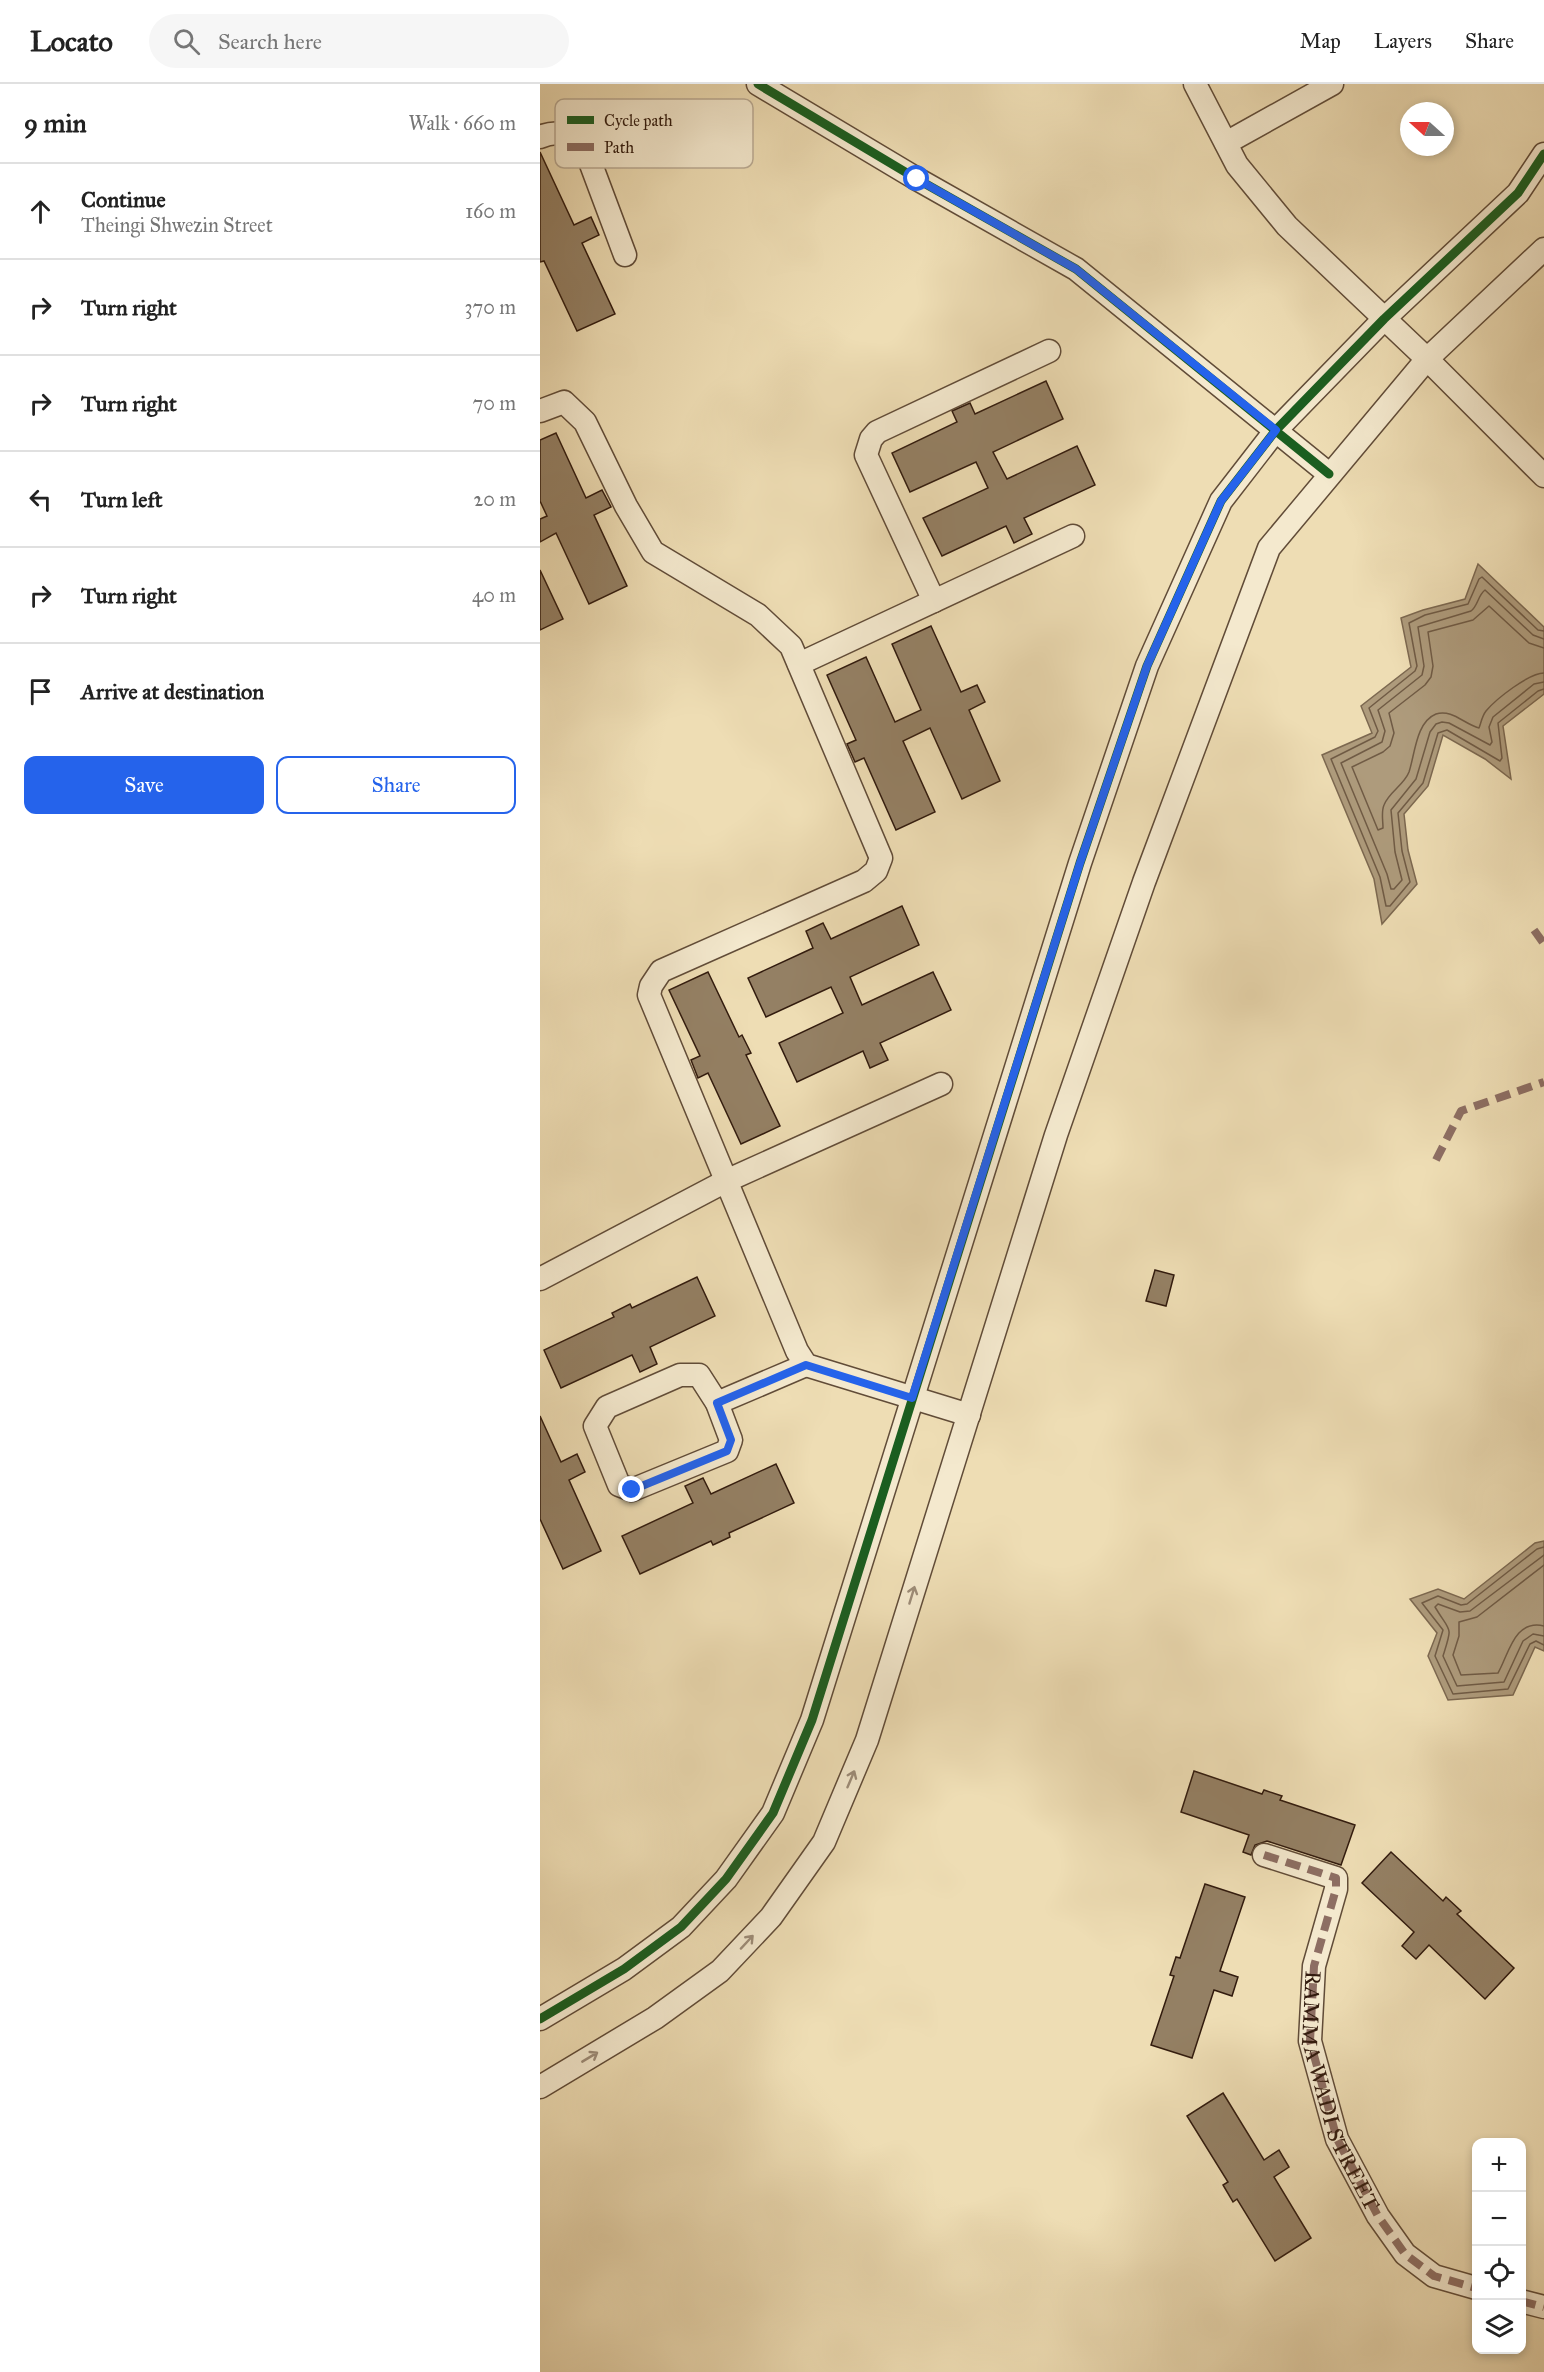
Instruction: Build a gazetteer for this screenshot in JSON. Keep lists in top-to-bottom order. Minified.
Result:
{"streets":{"street":["RAMMA WADI STREET"]},"legend":["Cycle path","Path"],"north":"left","page":{"header":"Locato","search":"Search here","nav":["Map","Layers","Share"],"heading":["9 min","Walk · 660 m"],"list":[["Continue","Theingi Shwezin Street","160 m"],["Turn right","370 m"],["Turn right","70 m"],["Turn left","20 m"],["Turn right","40 m"],"Arrive at destination"],"buttons":["Save","Share"],"map_buttons":["+","−"]}}
